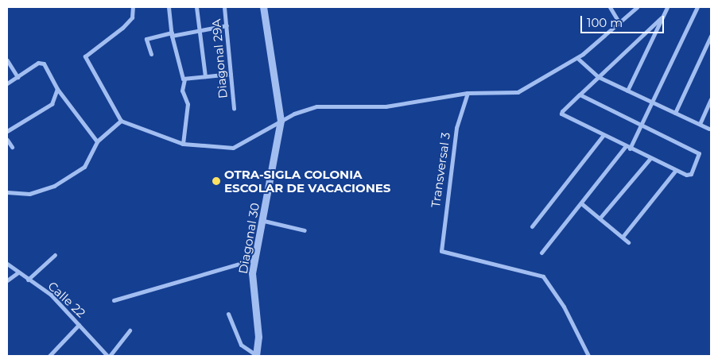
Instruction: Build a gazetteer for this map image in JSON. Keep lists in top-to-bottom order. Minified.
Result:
{"streets":{"street":["Diagonal 29A","Transversal 3","Diagonal 30","Calle 22"]},"places":["OTRA-SIGLA COLONIA ESCOLAR DE VACACIONES"],"scale_bar":"100 m"}
